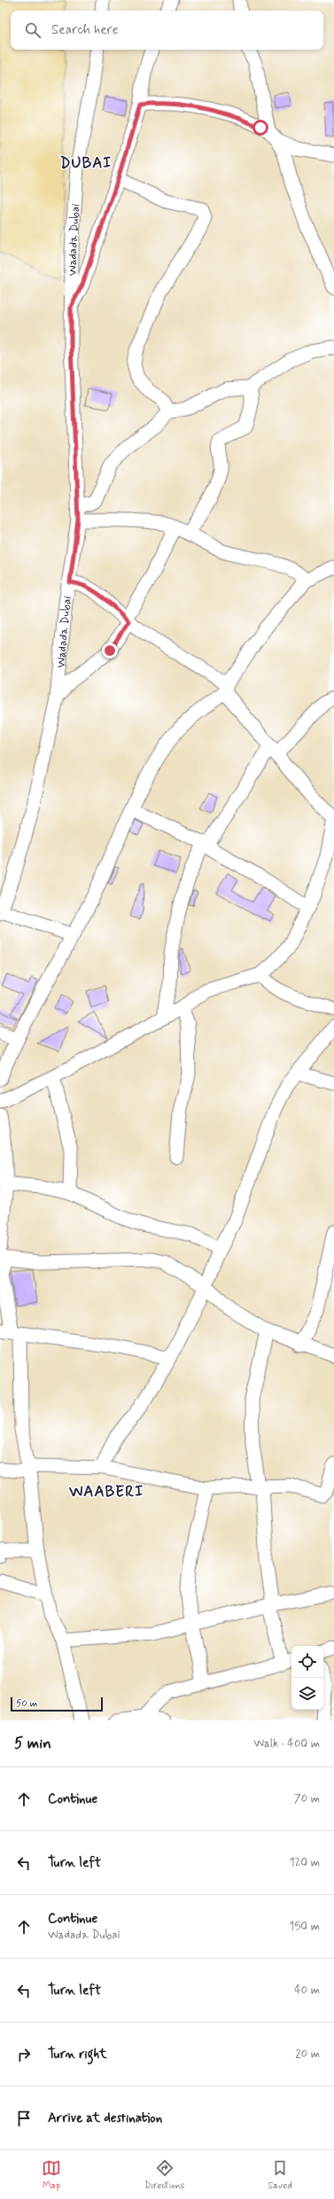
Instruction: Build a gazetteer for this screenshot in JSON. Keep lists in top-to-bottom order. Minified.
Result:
{"streets":{"street":["Wadada Dubai"]},"districts":["DUBAI","WAABERI"],"scale_bar":"50 m","page":{"search":"Search here","scale":"50 m","heading":["5 min","Walk · 400 m"],"list":[["Continue","70 m"],["Turn left","120 m"],["Continue","Wadada Dubai","150 m"],["Turn left","40 m"],["Turn right","20 m"],"Arrive at destination"],"nav":["Map","Directions","Saved"]}}
